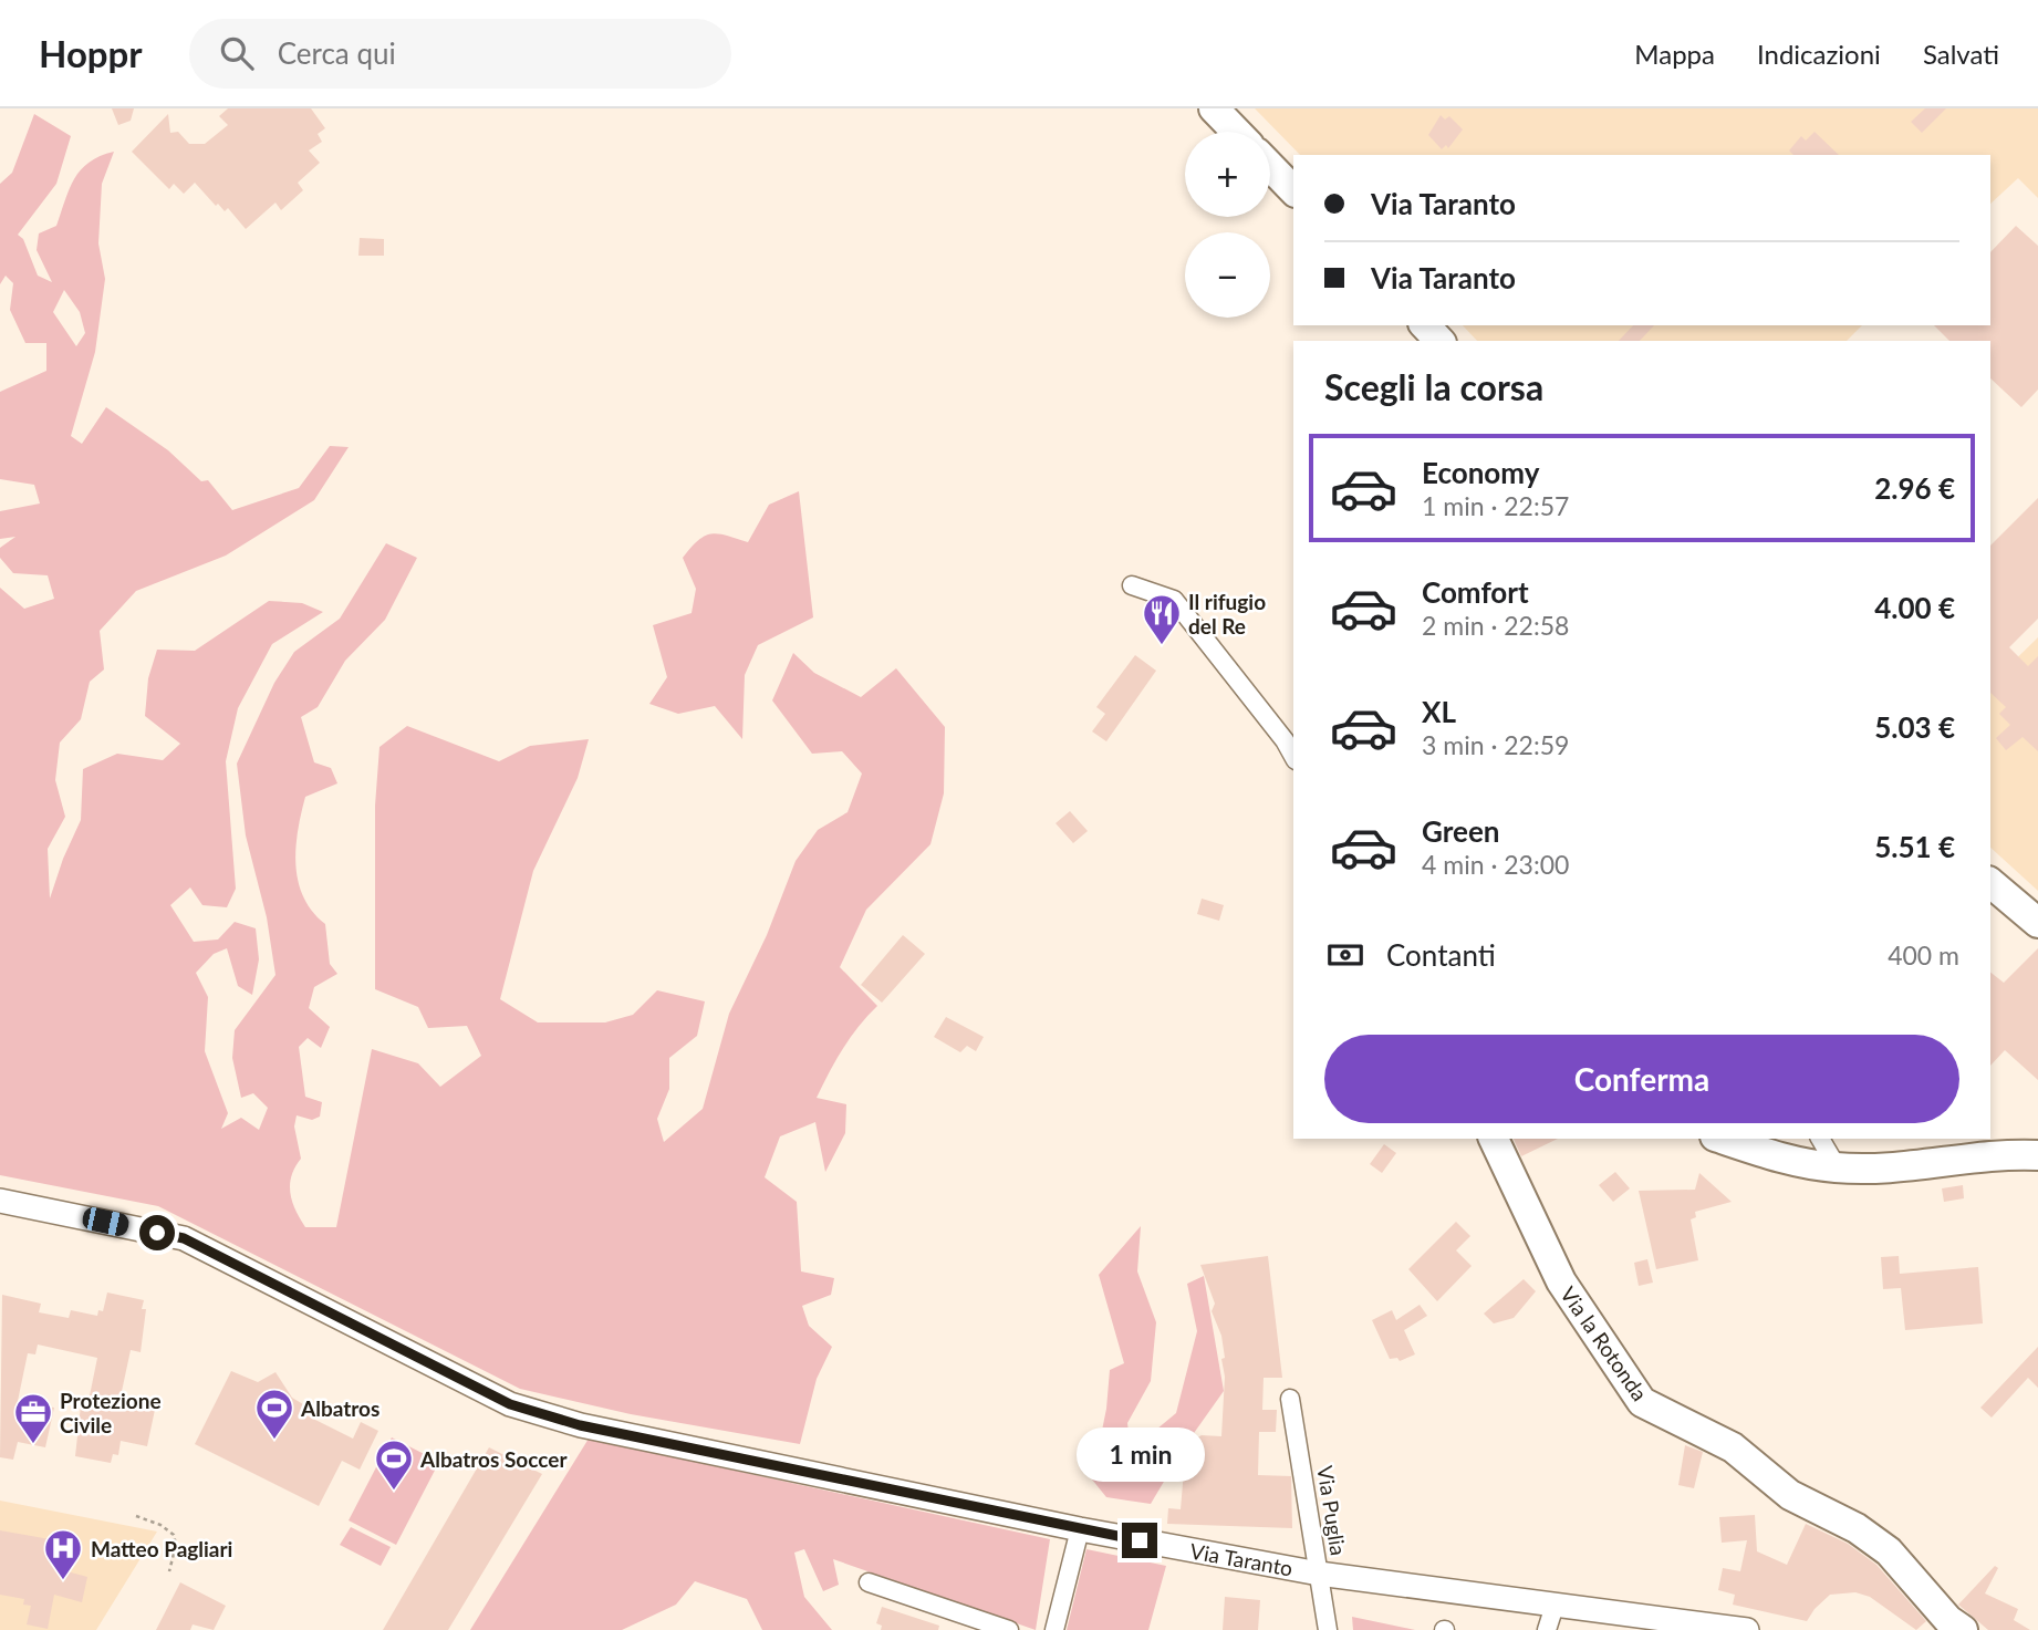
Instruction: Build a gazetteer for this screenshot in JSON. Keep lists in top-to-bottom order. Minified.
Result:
{"streets":{"main road":["Via la Rotonda"],"street":["Via Puglia","Via Taranto"]},"crossings":[["Via Puglia","Via Taranto"]],"places":{"restaurant":["Il rifugio del Re"],"sports":["Albatros","Albatros Soccer"],"office":["Protezione Civile"],"hospital":["Matteo Pagliari"]},"page":{"header":"Hoppr","search":"Cerca qui","nav":["Mappa","Indicazioni","Salvati"],"map_buttons":["+","−"],"banner":["Via Taranto","Via Taranto"],"heading":"Scegli la corsa","list":[{"name":"Economy","note":"1 min · 22:57","value":"2.96 €"},{"name":"Comfort","note":"2 min · 22:58","value":"4.00 €"},{"name":"XL","note":"3 min · 22:59","value":"5.03 €"},{"name":"Green","note":"4 min · 23:00","value":"5.51 €"}],"pay":["Contanti","400 m"],"buttons":"Conferma","bubble":"1 min"}}
